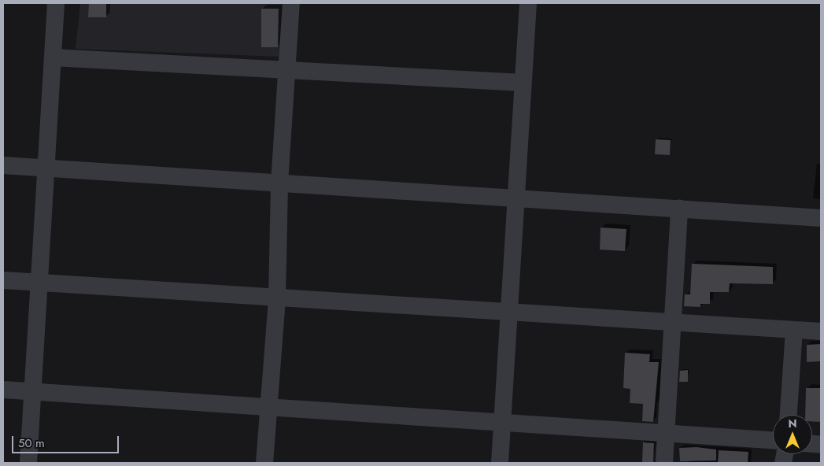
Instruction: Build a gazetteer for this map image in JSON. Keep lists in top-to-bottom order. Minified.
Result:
{"scale_bar":"50 m","north":"top"}
